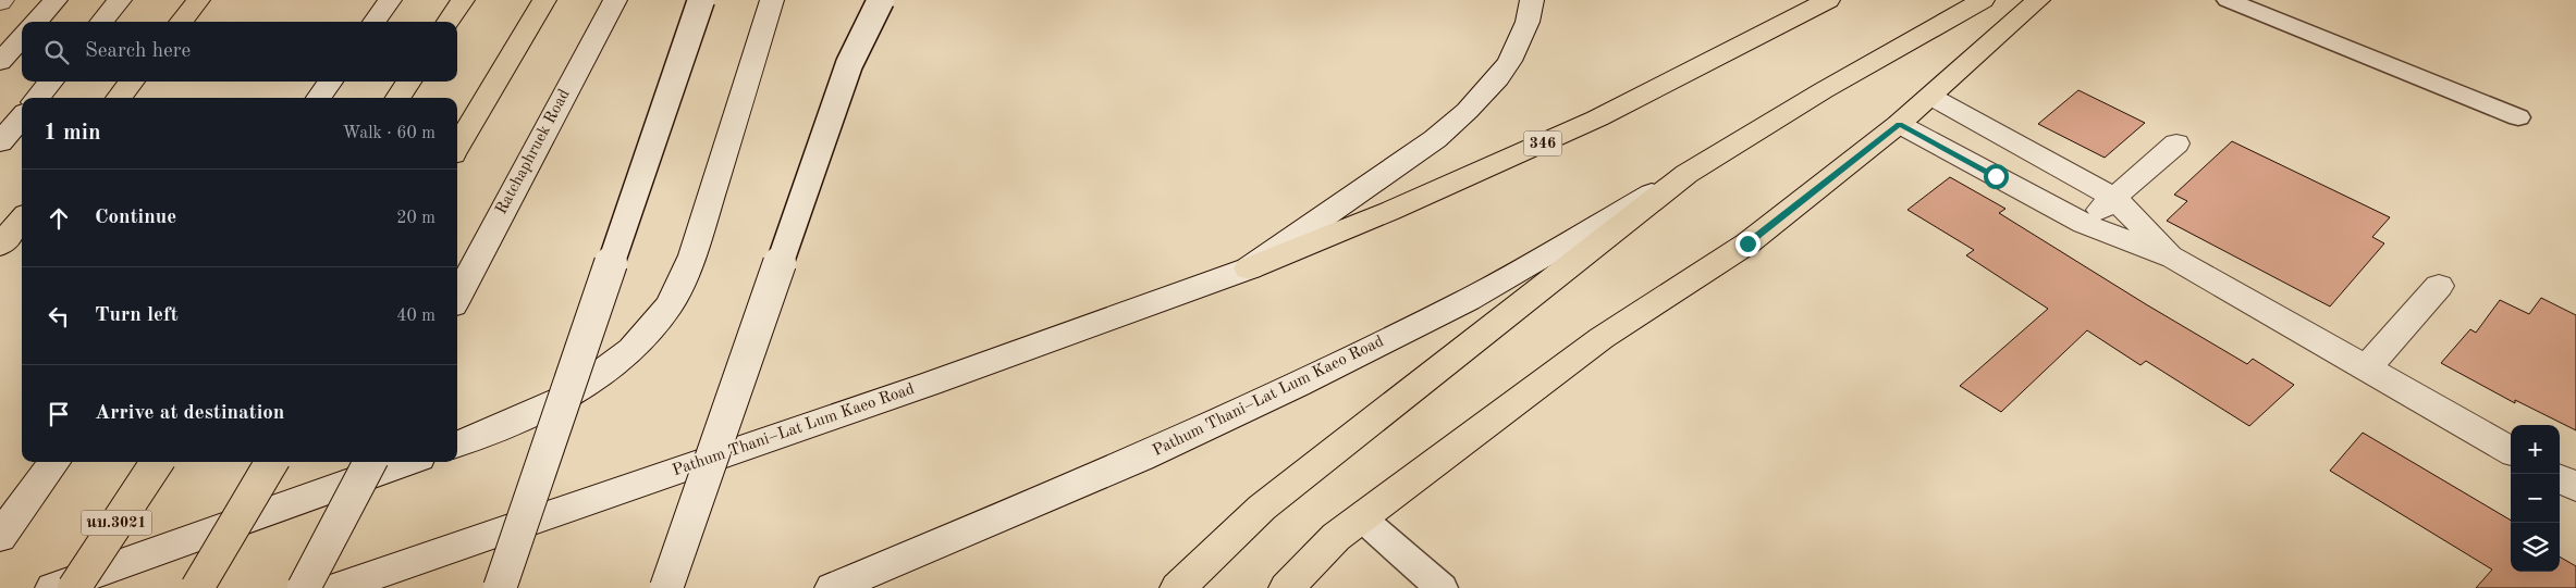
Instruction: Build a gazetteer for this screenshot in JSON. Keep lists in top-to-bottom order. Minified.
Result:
{"streets":{"main road":["346","Ratchaphruek Road","Pathum Thani–Lat Lum Kaeo Road","นบ.3021"]},"crossings":[["346","Pathum Thani–Lat Lum Kaeo Road"]],"page":{"search":"Search here","heading":["1 min","Walk · 60 m"],"list":[["Continue","20 m"],["Turn left","40 m"],"Arrive at destination"],"map_buttons":["+","−"]}}
